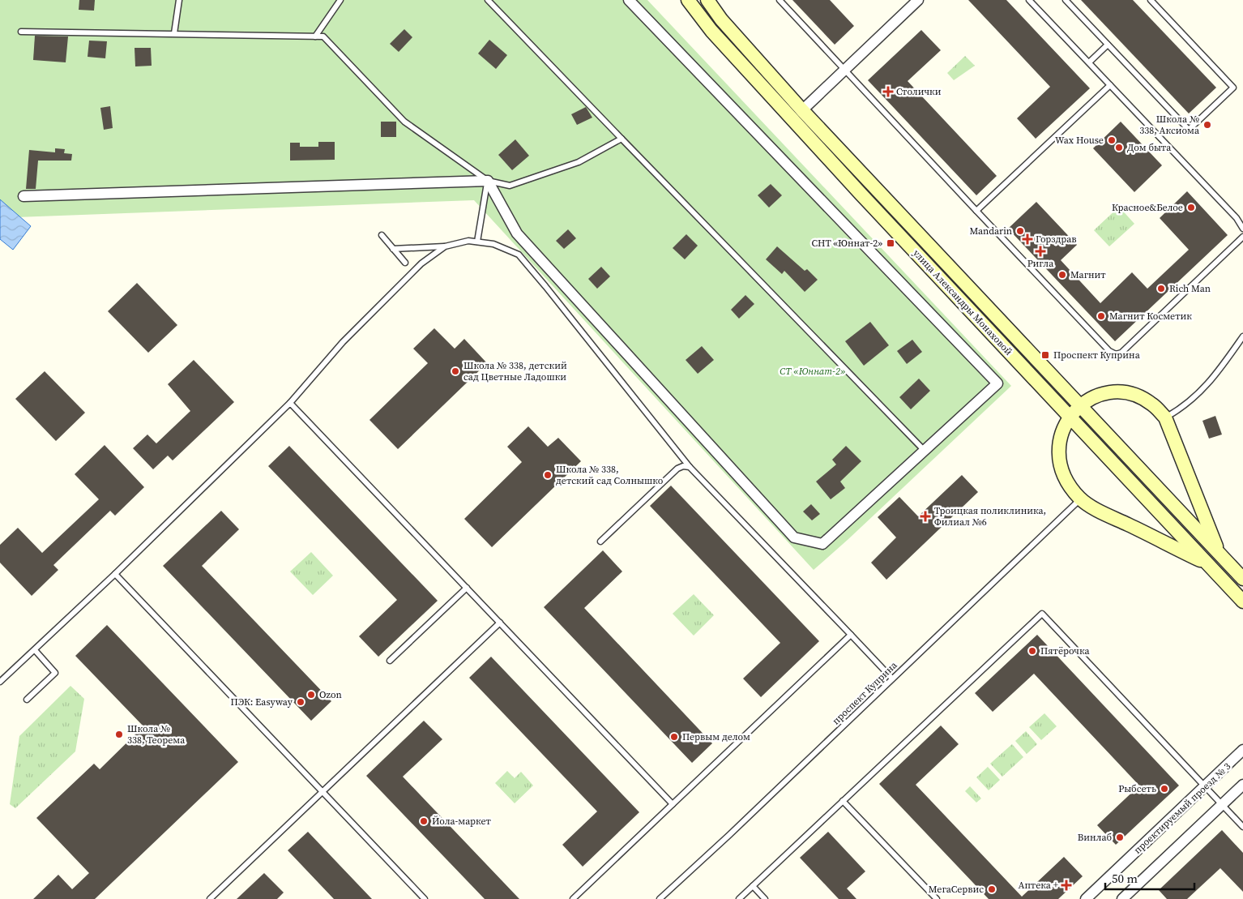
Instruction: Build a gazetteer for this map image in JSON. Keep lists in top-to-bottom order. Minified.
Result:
{"streets":{"main road":["улица Александры Монаховой"],"street":["проектируемый проезд № 3"],"lane":["проспект Куприна"]},"parks":["СТ «Юннат-2»"],"places":{"health":["Столички","Горздрав","Ригла","Троицкая поликлиника, Филиал №6","Аптека +"],"other":["Школа № 338, Аксиома","Wax House","Дом быта","Красное&Белое","Mandarin","Магнит","Rich Man","Магнит Косметик","Школа № 338, детский сад Цветные Ладошки","Школа № 338, детский сад Солнышко","Пятёрочка","Ozon","ПЭК: Easyway","Школа № 338, Теорема","Первым делом","Рыбсеть","Йола-маркет","Винлаб","МегаСервис"],"transit":["СНТ «Юннат-2»","Проспект Куприна"]},"scale_bar":"50 m"}
